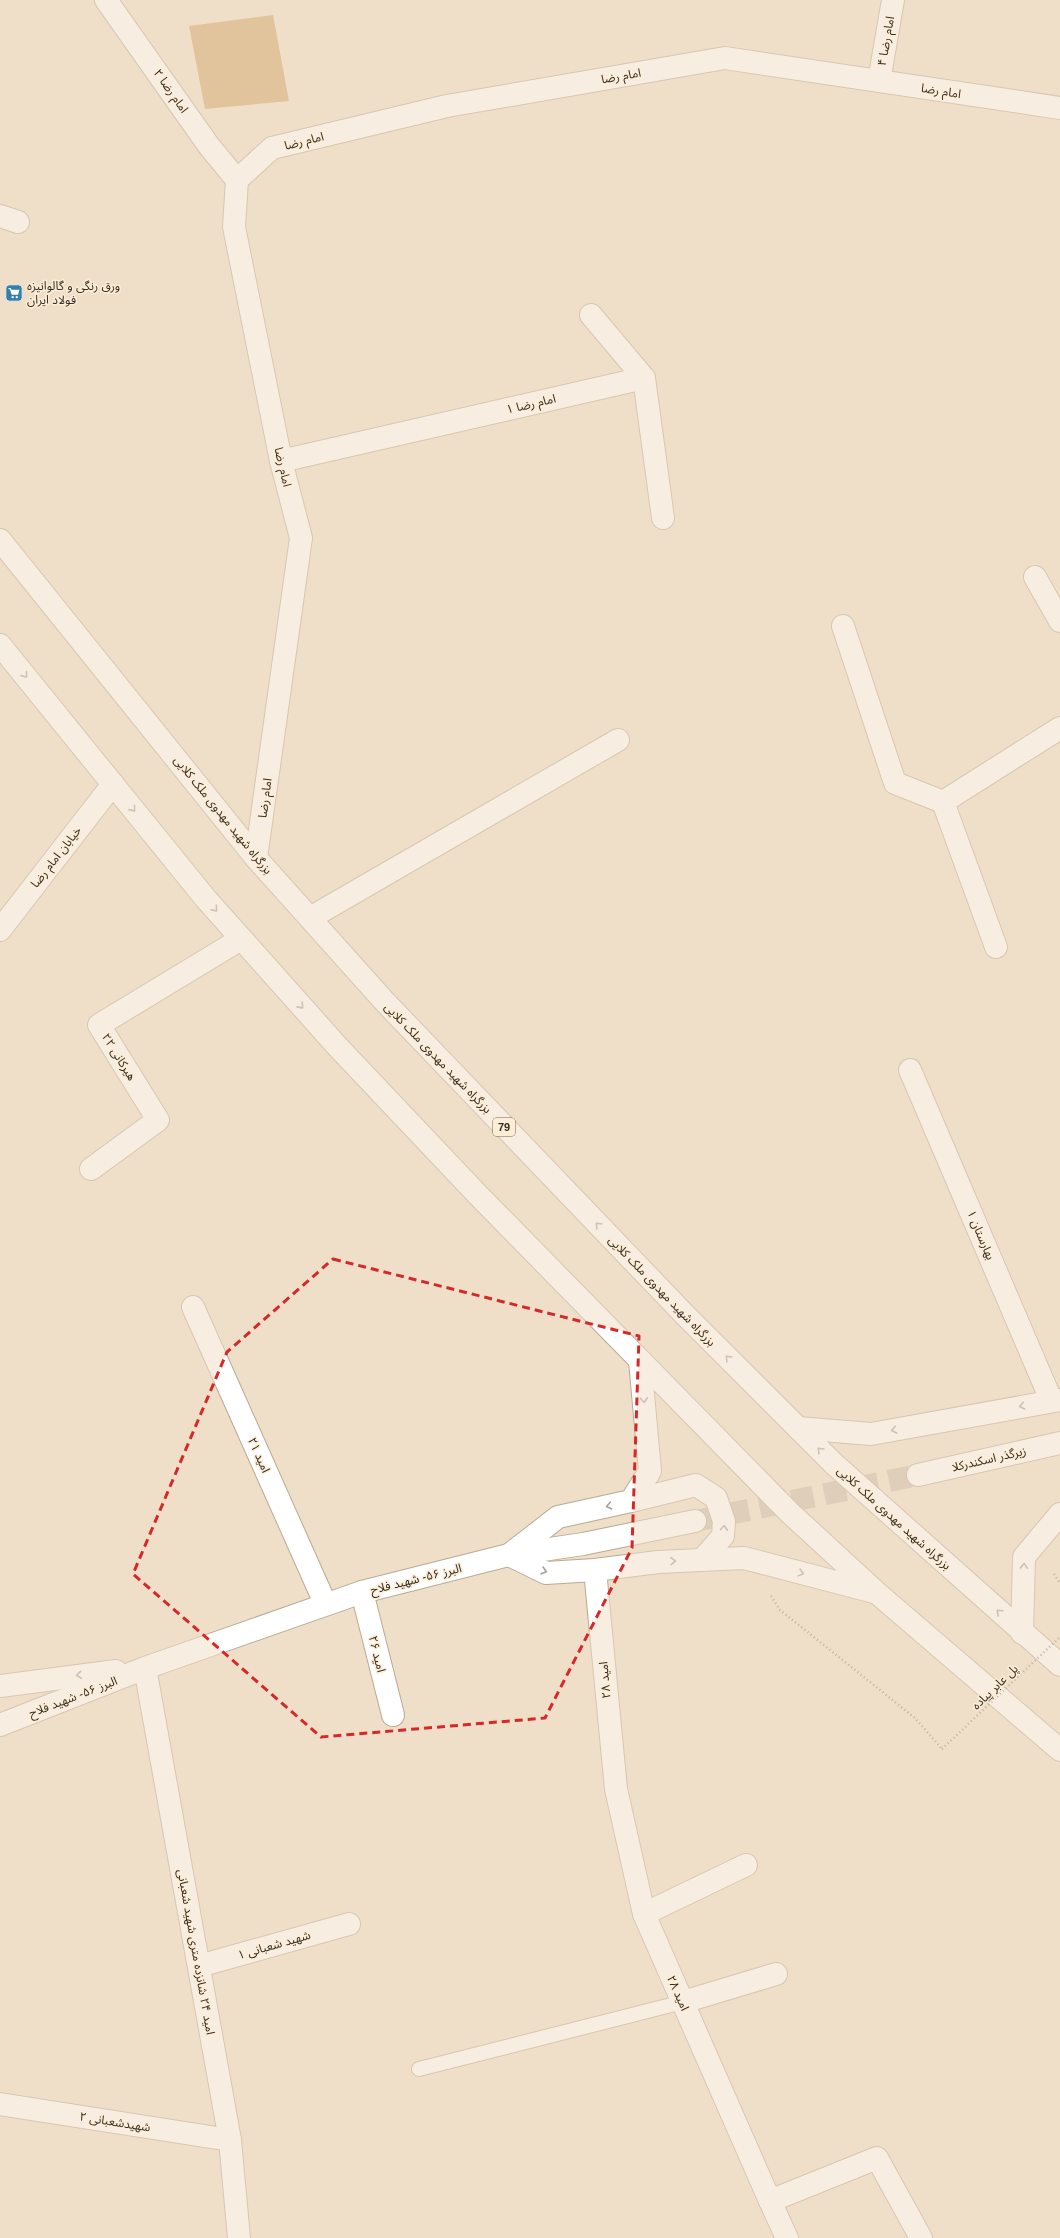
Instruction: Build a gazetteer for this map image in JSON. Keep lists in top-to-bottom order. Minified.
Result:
{"streets":{"main road":["امام رضا ۴","امام رضا","امام رضا ۲","امام رضا ۱","بزرگراه شهید مهدوی ملک کلایی","خیابان امام رضا","هیرکانی ۲۲","79","بهارستان ۱","امید ۲۱","زیرگذر اسکندرکلا","البرز ۵۶- شهید فلاح","امید ۲۶","امید ۲۸","شهید شعبانی ۱","امید ۲۴ شانزده متری شهید شعبانی","شهیدشعبانی ۲"],"path":["پل عابر پیاده"]},"crossings":[["امام رضا ۴","امام رضا"],["امام رضا","امام رضا ۲"],["امام رضا","امام رضا ۱"],["امام رضا","بزرگراه شهید مهدوی ملک کلایی"],["امید ۲۱","البرز ۵۶- شهید فلاح"],["البرز ۵۶- شهید فلاح","امید ۲۶"],["البرز ۵۶- شهید فلاح","امید ۲۴ شانزده متری شهید شعبانی"],["شهید شعبانی ۱","امید ۲۴ شانزده متری شهید شعبانی"],["امید ۲۴ شانزده متری شهید شعبانی","شهیدشعبانی ۲"]],"places":{"supermarket":["ورق رنگی و گالوانیزه فولاد ایران"]}}
